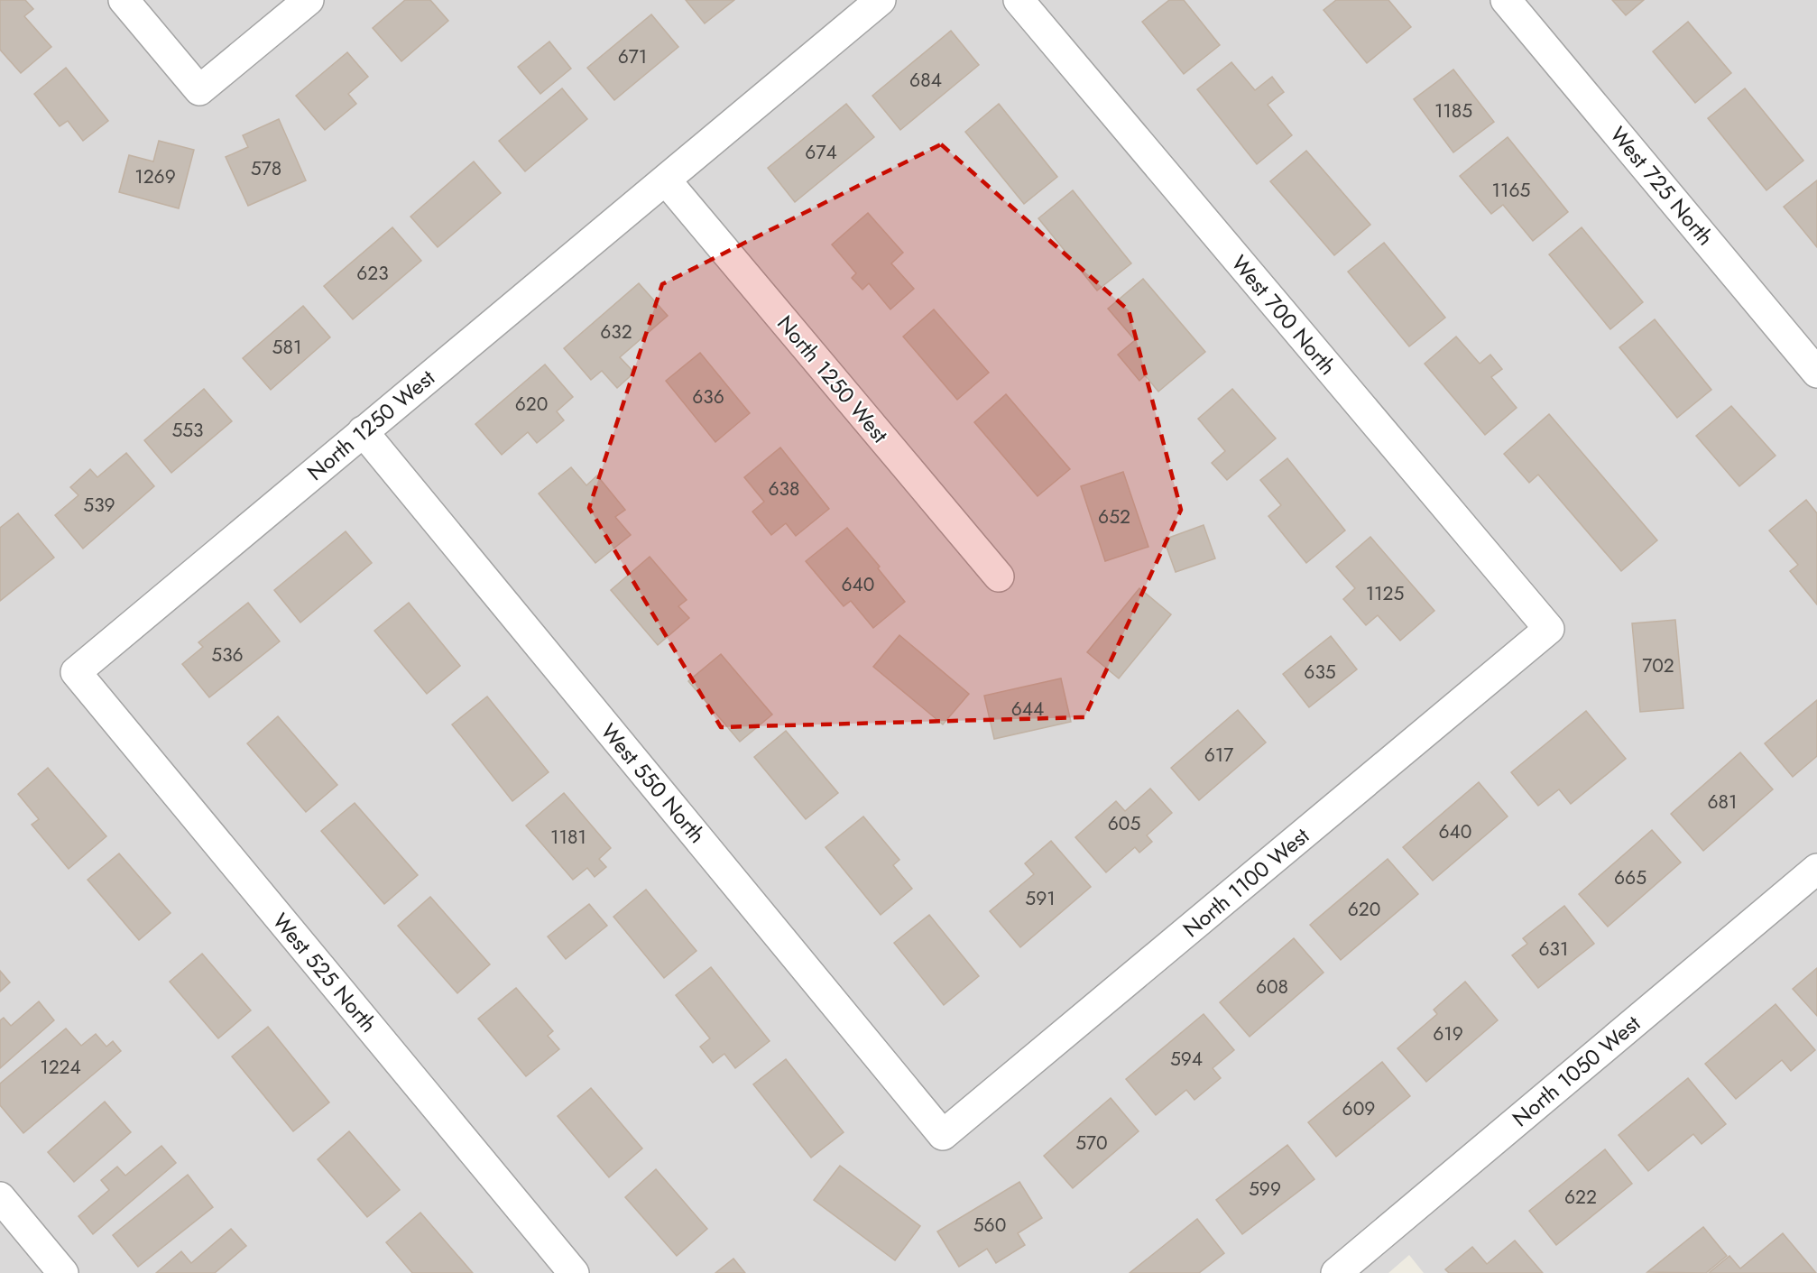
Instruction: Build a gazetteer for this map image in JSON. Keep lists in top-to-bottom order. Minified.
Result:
{"streets":{"street":["West 725 North","West 700 North","North 1250 West","West 550 North","North 1100 West","West 525 North","North 1050 West"]},"crossings":[["West 700 North","North 1100 West"],["North 1250 West","West 550 North"],["North 1250 West","West 525 North"],["West 550 North","North 1100 West"]],"house_numbers":["671","684","1185","674","578","1269","1165","623","632","581","636","620","553","638","539","652","640","1125","536","702","635","644","617","681","605","640","1181","665","591","620","631","608","619","594","1224","609","570","599","622","560"]}
